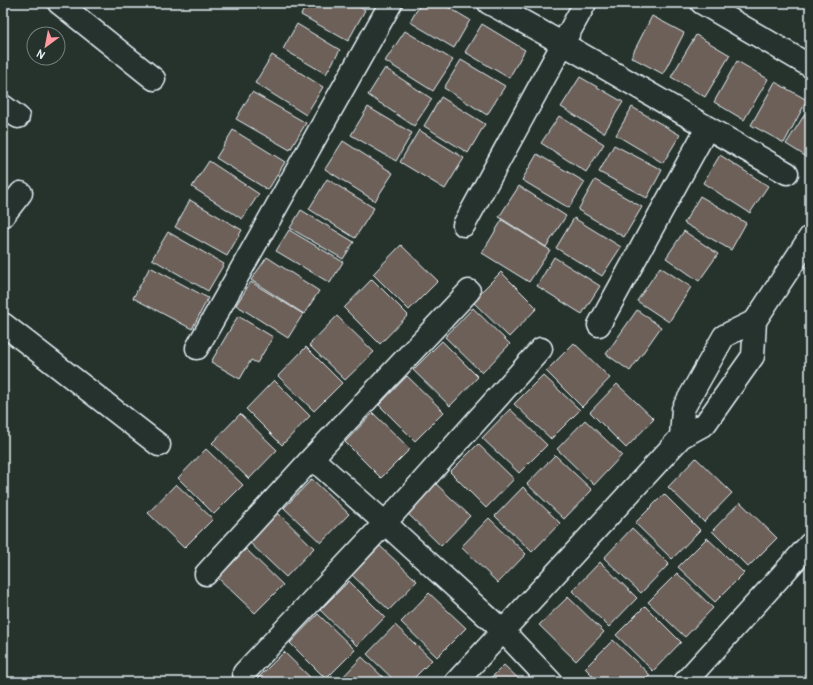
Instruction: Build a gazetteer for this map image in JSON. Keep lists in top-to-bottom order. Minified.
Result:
{"north":"bottom left"}
